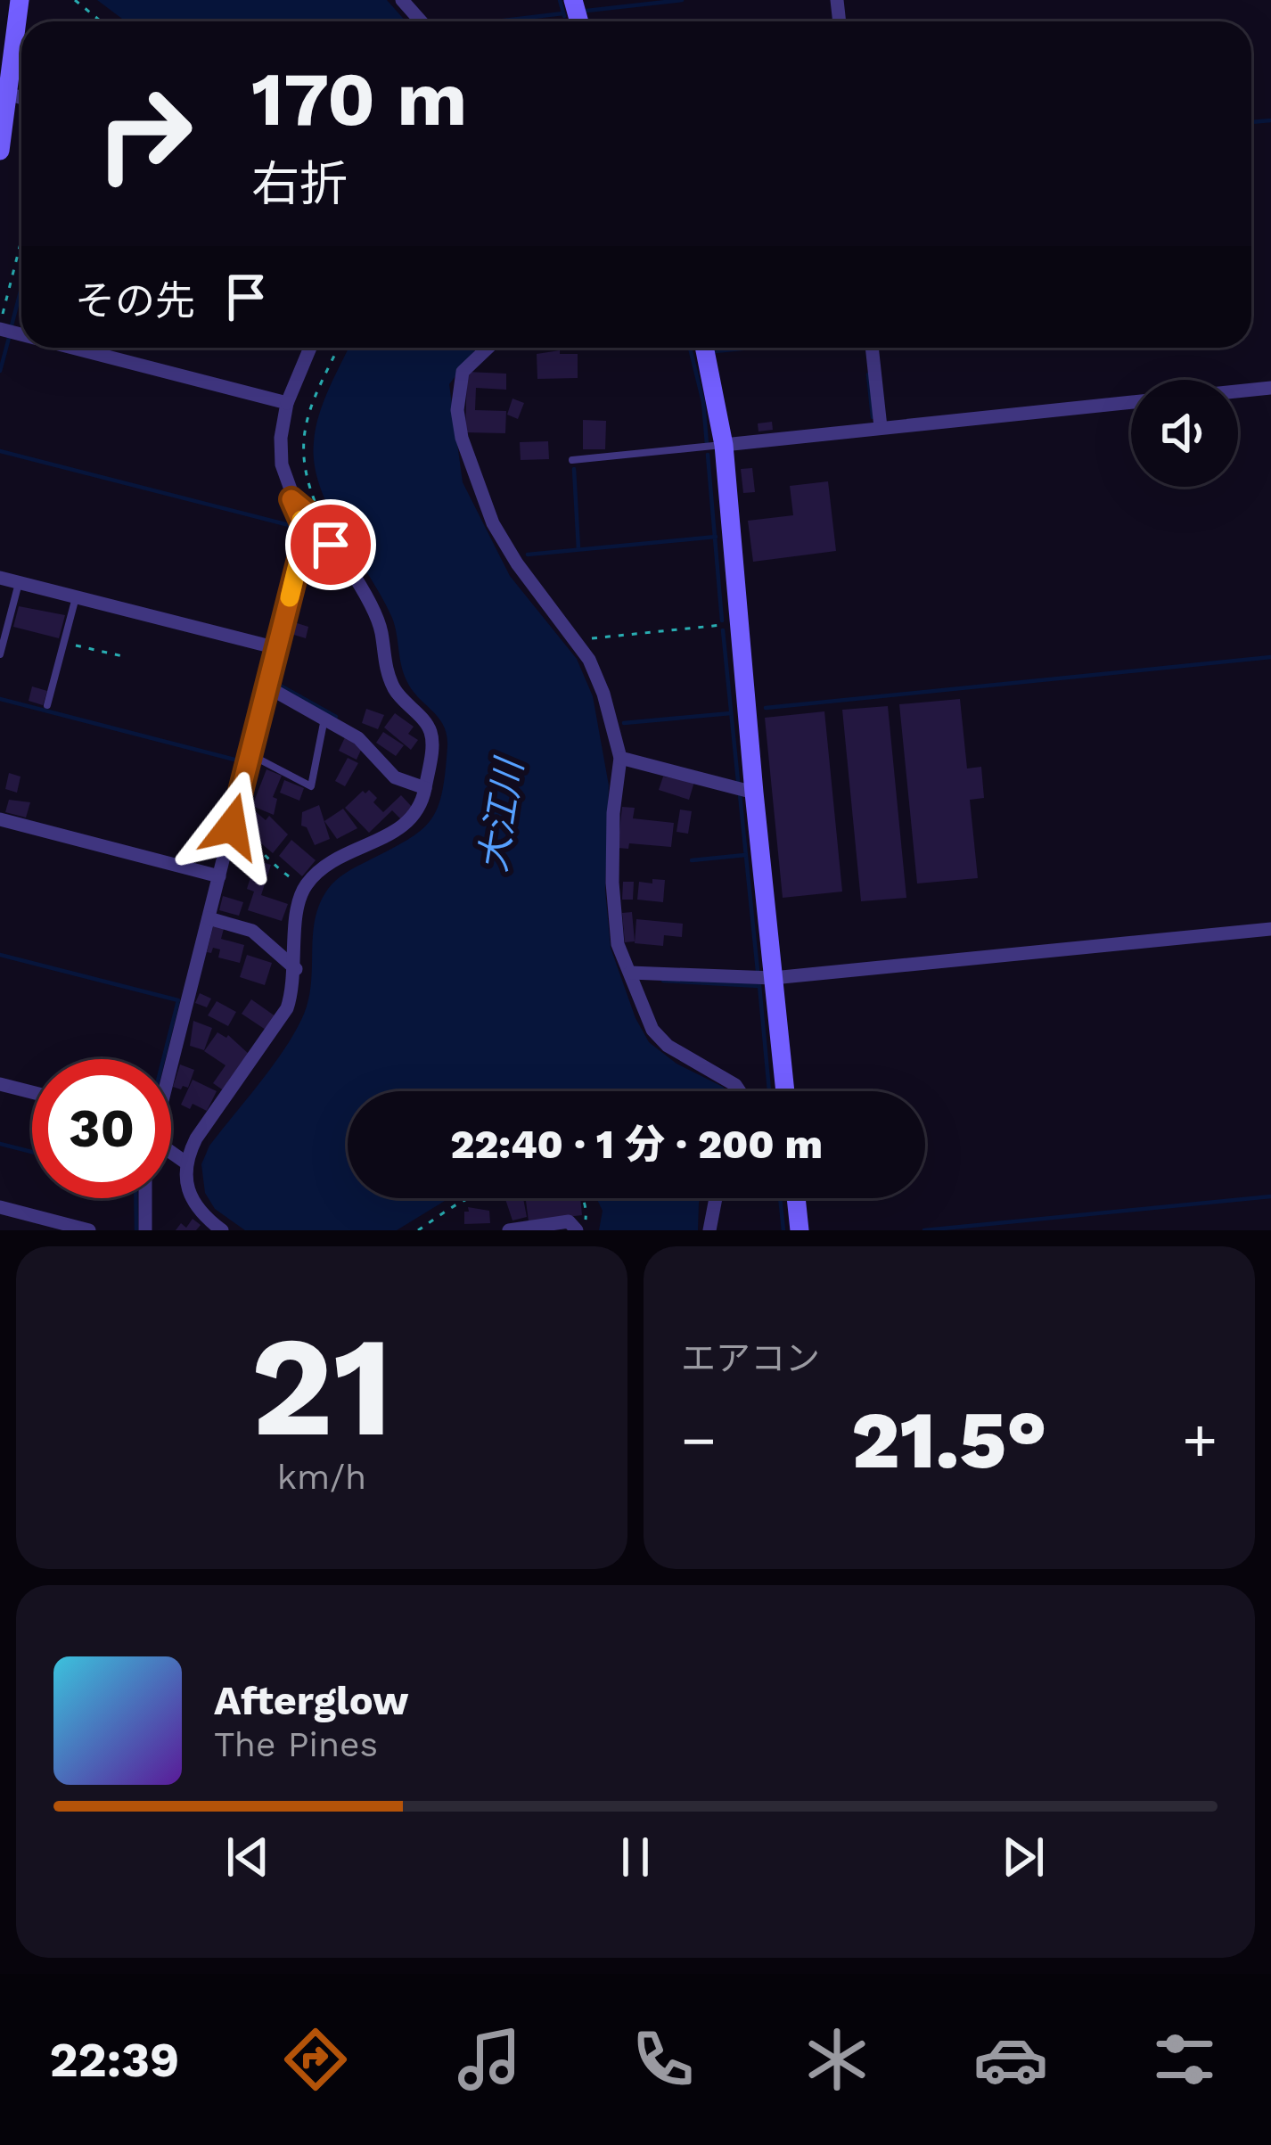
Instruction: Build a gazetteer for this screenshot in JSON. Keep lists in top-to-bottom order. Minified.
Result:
{"water":["大江川"],"page":{"turn":["170 m","右折"],"then":"その先","limit":"30","trip":"22:40 · 1 分 · 200 m","tile":[["21","km/h"],"エアコン"],"heat":["−","21.5°","+"],"song":["Afterglow","The Pines"],"tabs":"22:39"}}
